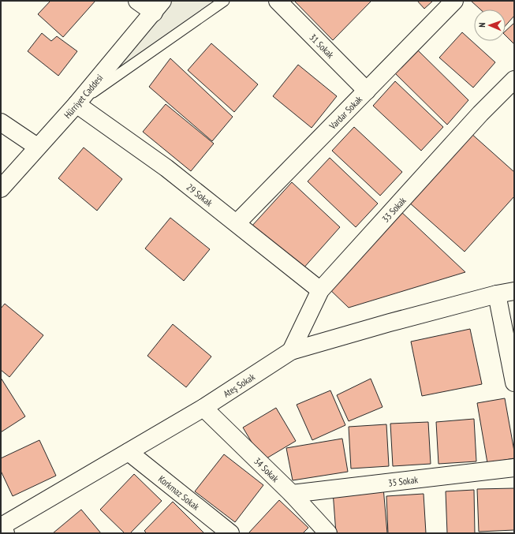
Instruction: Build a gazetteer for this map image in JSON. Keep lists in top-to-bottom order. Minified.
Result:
{"streets":{"street":["31 Sokak","Hürriyet Caddesi","Vardar Sokak","29 Sokak","33 Sokak","Ateş Sokak","34 Sokak","35 Sokak","Korkmaz Sokak"]},"crossings":[["31 Sokak","Vardar Sokak"],["Hürriyet Caddesi","29 Sokak"],["Vardar Sokak","29 Sokak"],["29 Sokak","33 Sokak"],["33 Sokak","Ateş Sokak"],["Ateş Sokak","34 Sokak"],["Ateş Sokak","Korkmaz Sokak"],["34 Sokak","35 Sokak"]],"north":"left"}
